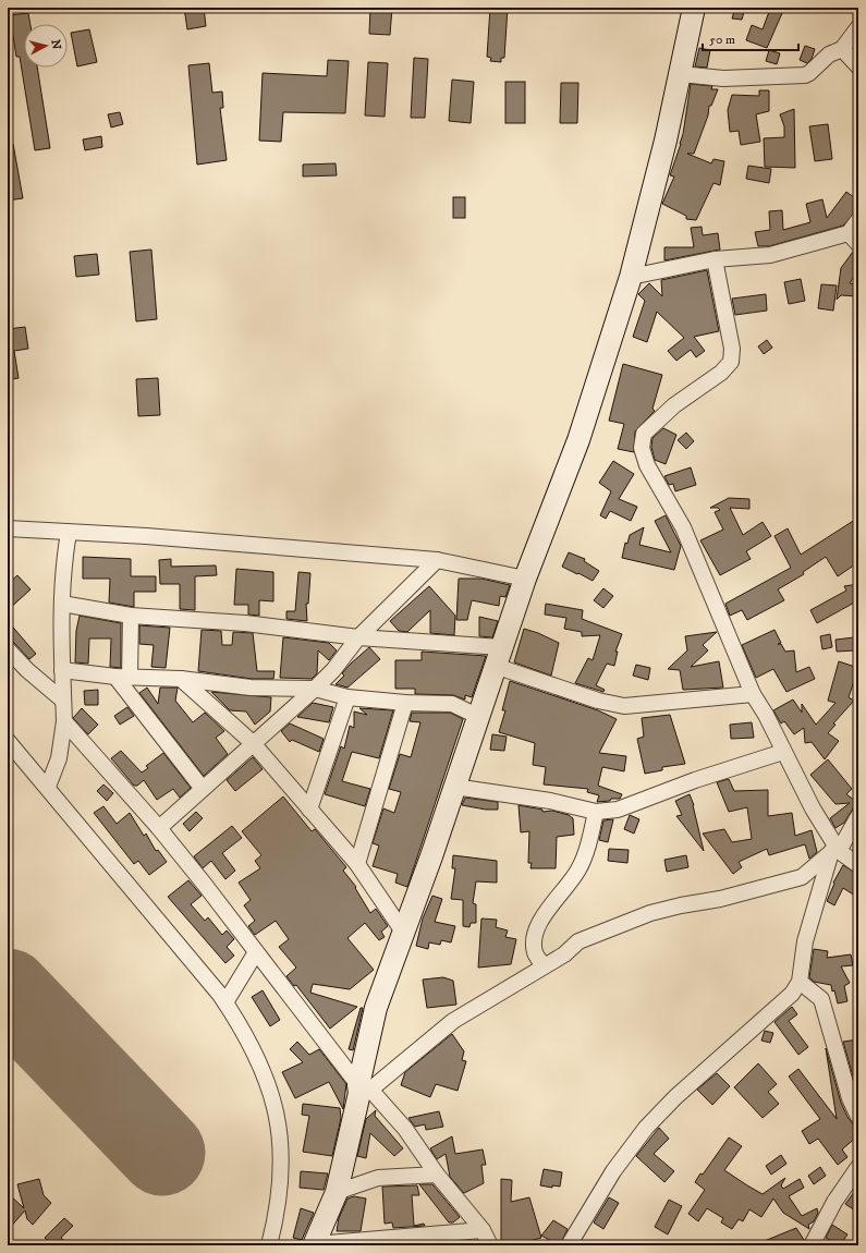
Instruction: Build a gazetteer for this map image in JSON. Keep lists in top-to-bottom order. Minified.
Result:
{"scale_bar":"50 m","north":"right"}
